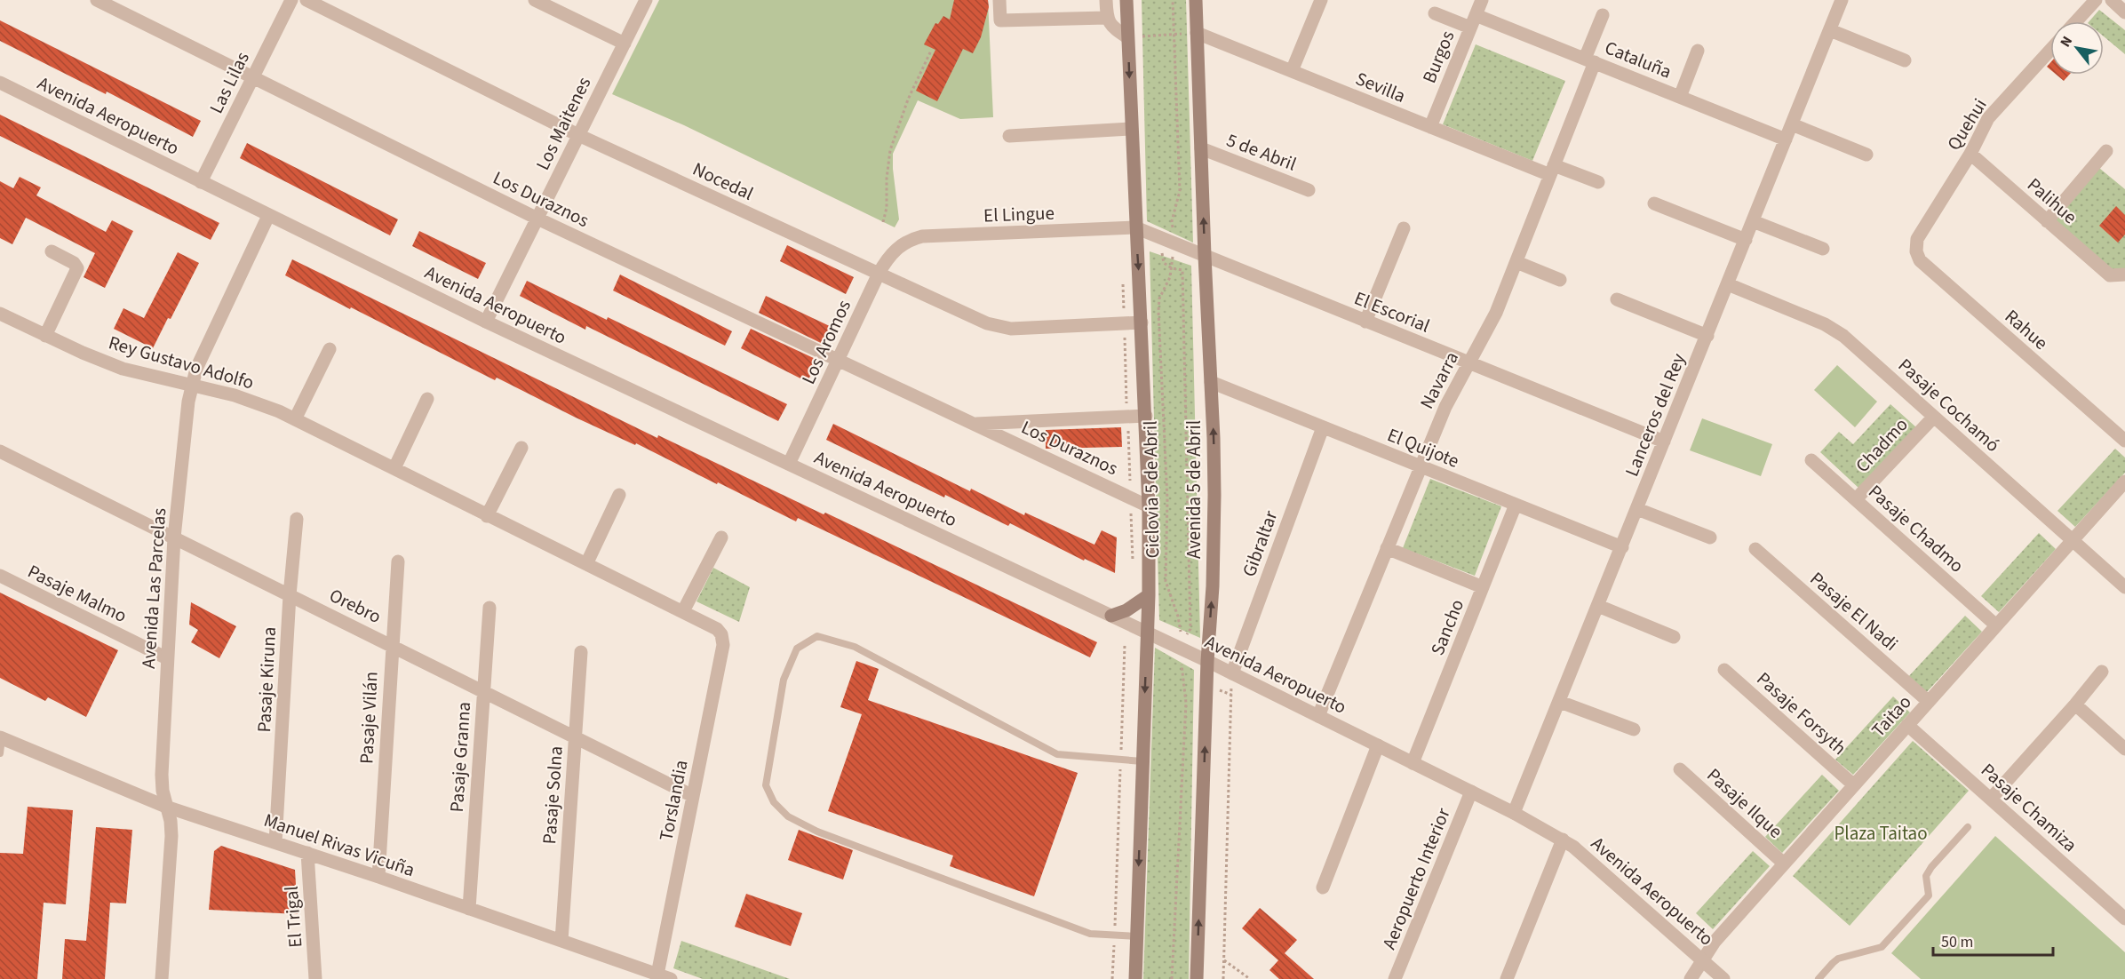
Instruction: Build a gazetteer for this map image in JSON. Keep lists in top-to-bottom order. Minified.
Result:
{"streets":{"main road":["Avenida 5 de Abril"],"street":["Burgos","Cataluña","Las Lilas","Sevilla","Avenida Aeropuerto","Los Maitenes","Quehui","5 de Abril","Nocedal","Los Duraznos","Palihue","El Lingue","El Escorial","Rahue","Los Aromos","Rey Gustavo Adolfo","Navarra","Pasaje Cochamó","Lanceros del Rey","Chadmo","El Quijote","Pasaje Chadmo","Gibraltar","Avenida Las Parcelas","Pasaje Malmo","Orebro","Pasaje El Nadi","Sancho","Pasaje Kiruna","Pasaje Forsyth","Taitao","Pasaje Vilán","Pasaje Granna","Pasaje Solna","Torslandia","Pasaje Ilque","Pasaje Chamiza","Manuel Rivas Vicuña","Aeropuerto Interior","El Trigal"],"path":["Ciclovia 5 de Abril"]},"crossings":[["Burgos","Cataluña"],["Burgos","Sevilla"],["Cataluña","Navarra"],["Cataluña","Lanceros del Rey"],["Las Lilas","Avenida Aeropuerto"],["Las Lilas","Los Duraznos"],["Sevilla","Navarra"],["Sevilla","Avenida 5 de Abril"],["Avenida Aeropuerto","Los Maitenes"],["Avenida Aeropuerto","Los Aromos"],["Avenida Aeropuerto","Navarra"],["Avenida Aeropuerto","Lanceros del Rey"],["Avenida Aeropuerto","Ciclovia 5 de Abril"],["Avenida Aeropuerto","Avenida 5 de Abril"],["Avenida Aeropuerto","Gibraltar"],["Avenida Aeropuerto","Avenida Las Parcelas"],["Avenida Aeropuerto","Sancho"],["Avenida Aeropuerto","Taitao"],["Avenida Aeropuerto","Aeropuerto Interior"],["Los Maitenes","Nocedal"],["Los Maitenes","Los Duraznos"],["Quehui","Palihue"],["Quehui","Rahue"],["5 de Abril","Avenida 5 de Abril"],["Nocedal","Los Aromos"],["Los Duraznos","Los Aromos"],["El Lingue","El Escorial"],["El Lingue","Los Aromos"],["El Escorial","Navarra"],["El Escorial","Lanceros del Rey"],["El Escorial","Ciclovia 5 de Abril"],["El Escorial","Avenida 5 de Abril"],["Rey Gustavo Adolfo","Avenida Las Parcelas"],["Rey Gustavo Adolfo","Torslandia"],["Navarra","El Quijote"],["Pasaje Cochamó","Lanceros del Rey"],["Pasaje Cochamó","Chadmo"],["Pasaje Cochamó","Taitao"],["Lanceros del Rey","El Quijote"],["Chadmo","Pasaje Chadmo"],["El Quijote","Avenida 5 de Abril"],["El Quijote","Gibraltar"],["El Quijote","Sancho"],["Pasaje Chadmo","Taitao"],["Avenida Las Parcelas","Pasaje Malmo"],["Avenida Las Parcelas","Orebro"],["Avenida Las Parcelas","Manuel Rivas Vicuña"],["Orebro","Pasaje Kiruna"],["Orebro","Pasaje Vilán"],["Orebro","Pasaje Granna"],["Orebro","Pasaje Solna"],["Orebro","Torslandia"],["Pasaje El Nadi","Taitao"],["Pasaje Kiruna","Manuel Rivas Vicuña"],["Pasaje Forsyth","Taitao"],["Taitao","Pasaje Ilque"],["Taitao","Pasaje Chamiza"],["Pasaje Vilán","Manuel Rivas Vicuña"],["Pasaje Granna","Manuel Rivas Vicuña"],["Pasaje Solna","Manuel Rivas Vicuña"],["Torslandia","Manuel Rivas Vicuña"],["Manuel Rivas Vicuña","El Trigal"]],"parks":["Plaza Taitao"],"scale_bar":"50 m","north":"top left"}
